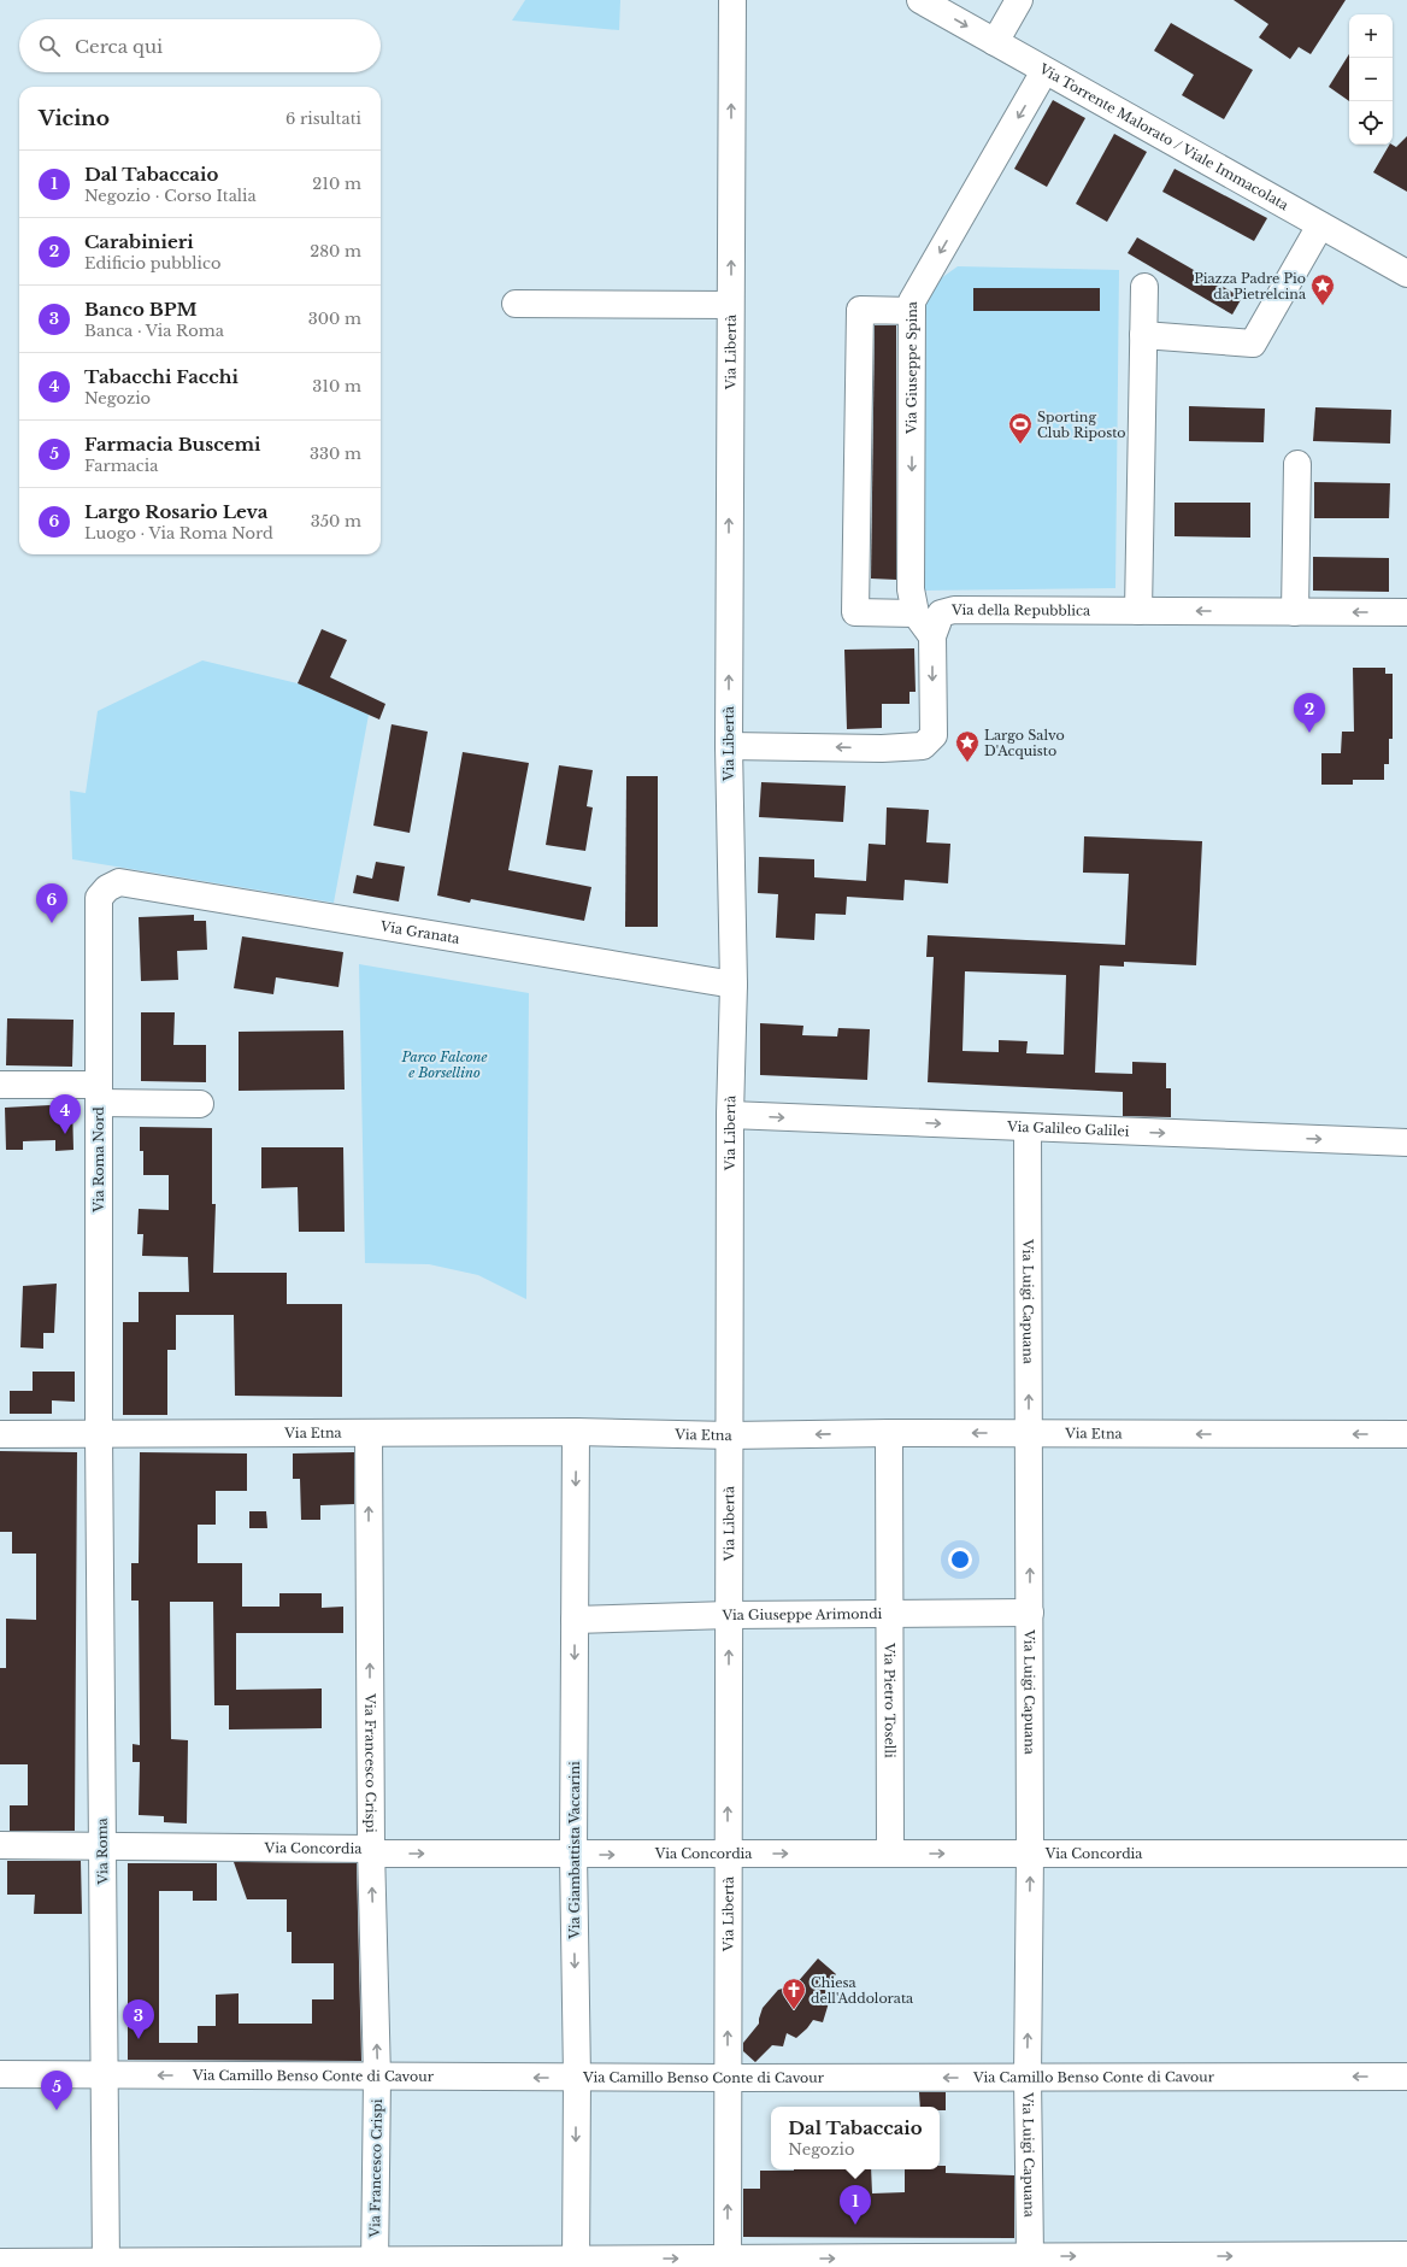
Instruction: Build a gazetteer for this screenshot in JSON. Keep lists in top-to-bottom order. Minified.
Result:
{"streets":{"street":["Via Torrente Malorato / Viale Immacolata","Via Libertà","Via Giuseppe Spina","Via della Repubblica","Via Granata","Via Galileo Galilei","Via Roma Nord","Via Luigi Capuana","Via Etna","Via Giuseppe Arimondi","Via Pietro Toselli","Via Francesco Crispi","Via Concordia","Via Giambattista Vaccarini","Via Roma","Via Camillo Benso Conte di Cavour"]},"crossings":[["Via Torrente Malorato / Viale Immacolata","Via Giuseppe Spina"],["Via Libertà","Via della Repubblica"],["Via Libertà","Via Granata"],["Via Libertà","Via Galileo Galilei"],["Via Libertà","Via Etna"],["Via Libertà","Via Giuseppe Arimondi"],["Via Libertà","Via Concordia"],["Via Libertà","Via Camillo Benso Conte di Cavour"],["Via Giuseppe Spina","Via della Repubblica"],["Via Granata","Via Roma Nord"],["Via Galileo Galilei","Via Luigi Capuana"],["Via Roma Nord","Via Etna"],["Via Roma Nord","Via Roma"],["Via Luigi Capuana","Via Etna"],["Via Luigi Capuana","Via Giuseppe Arimondi"],["Via Luigi Capuana","Via Concordia"],["Via Luigi Capuana","Via Camillo Benso Conte di Cavour"],["Via Etna","Via Pietro Toselli"],["Via Etna","Via Francesco Crispi"],["Via Etna","Via Giambattista Vaccarini"],["Via Etna","Via Roma"],["Via Giuseppe Arimondi","Via Pietro Toselli"],["Via Giuseppe Arimondi","Via Giambattista Vaccarini"],["Via Pietro Toselli","Via Concordia"],["Via Francesco Crispi","Via Concordia"],["Via Francesco Crispi","Via Camillo Benso Conte di Cavour"],["Via Concordia","Via Giambattista Vaccarini"],["Via Concordia","Via Roma"],["Via Giambattista Vaccarini","Via Camillo Benso Conte di Cavour"],["Via Roma","Via Camillo Benso Conte di Cavour"]],"one_way":["Via Libertà","Via della Repubblica","Via Galileo Galilei","Via Luigi Capuana","Via Etna","Via Francesco Crispi","Via Concordia","Via Giambattista Vaccarini"],"parks":["Parco Falcone e Borsellino"],"places":{"place":["Piazza Padre Pio da Pietrelcina","Largo Salvo D'Acquisto"],"sports":["Sporting Club Riposto"],"church":["Chiesa dell'Addolorata"]},"page":{"map_buttons":["+","−"],"search":"Cerca qui","heading":["Vicino","6 risultati"],"list":[{"mark":"1","name":"Dal Tabaccaio","note":"Negozio · Corso Italia","value":"210 m"},{"mark":"2","name":"Carabinieri","note":"Edificio pubblico","value":"280 m"},{"mark":"3","name":"Banco BPM","note":"Banca · Via Roma","value":"300 m"},{"mark":"4","name":"Tabacchi Facchi","note":"Negozio","value":"310 m"},{"mark":"5","name":"Farmacia Buscemi","note":"Farmacia","value":"330 m"},{"mark":"6","name":"Largo Rosario Leva","note":"Luogo · Via Roma Nord","value":"350 m"}],"pins":["2","6","4","3","5","1"],"popup":["Dal Tabaccaio","Negozio"]}}
